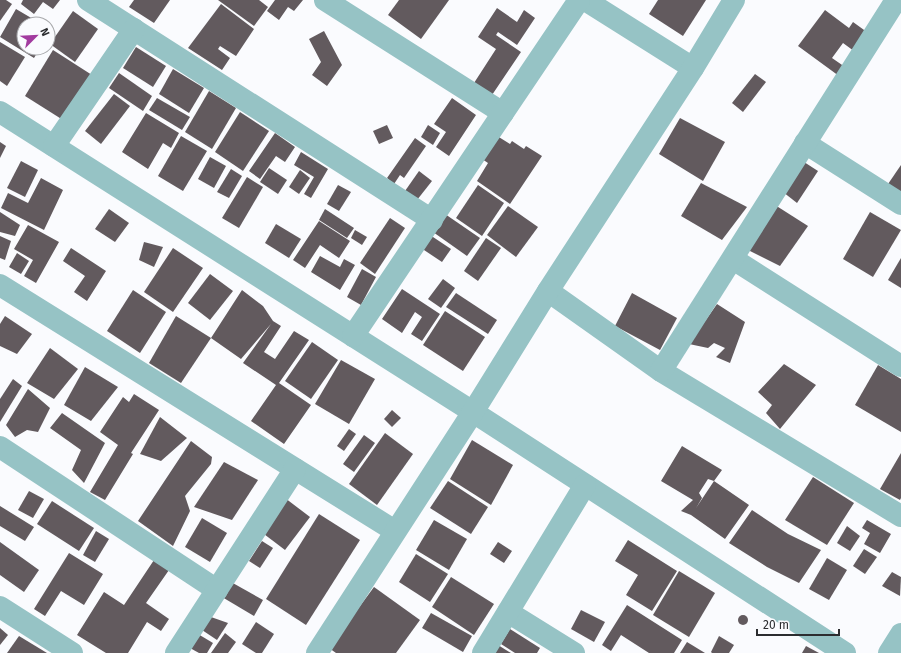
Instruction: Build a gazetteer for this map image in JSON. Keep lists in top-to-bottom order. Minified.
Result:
{"scale_bar":"20 m","north":"top right"}
